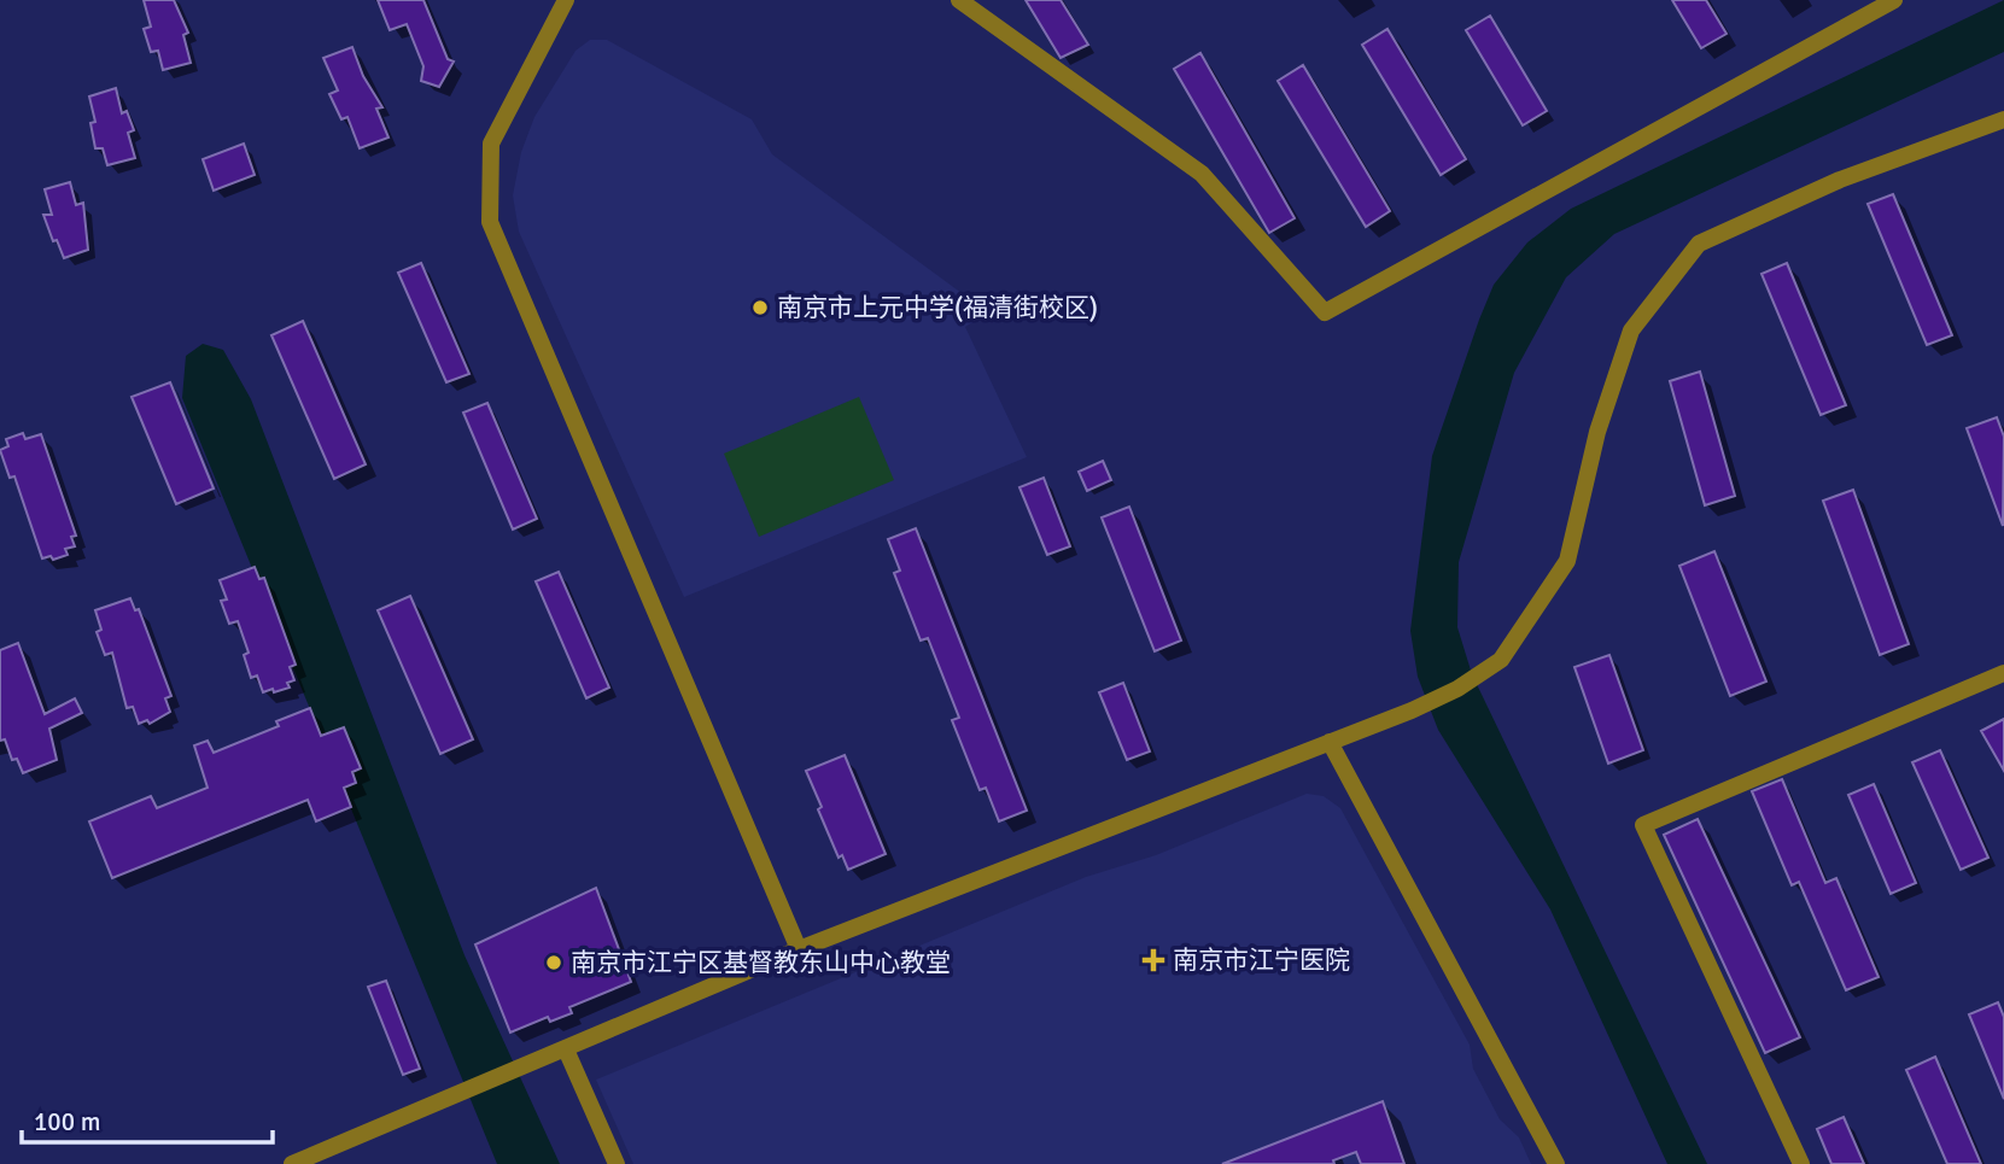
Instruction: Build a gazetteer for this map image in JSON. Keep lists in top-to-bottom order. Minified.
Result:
{"places":{"other":["南京市上元中学(福清街校区)","南京市江宁区基督教东山中心教堂"],"health":["南京市江宁医院"]},"scale_bar":"100 m"}
